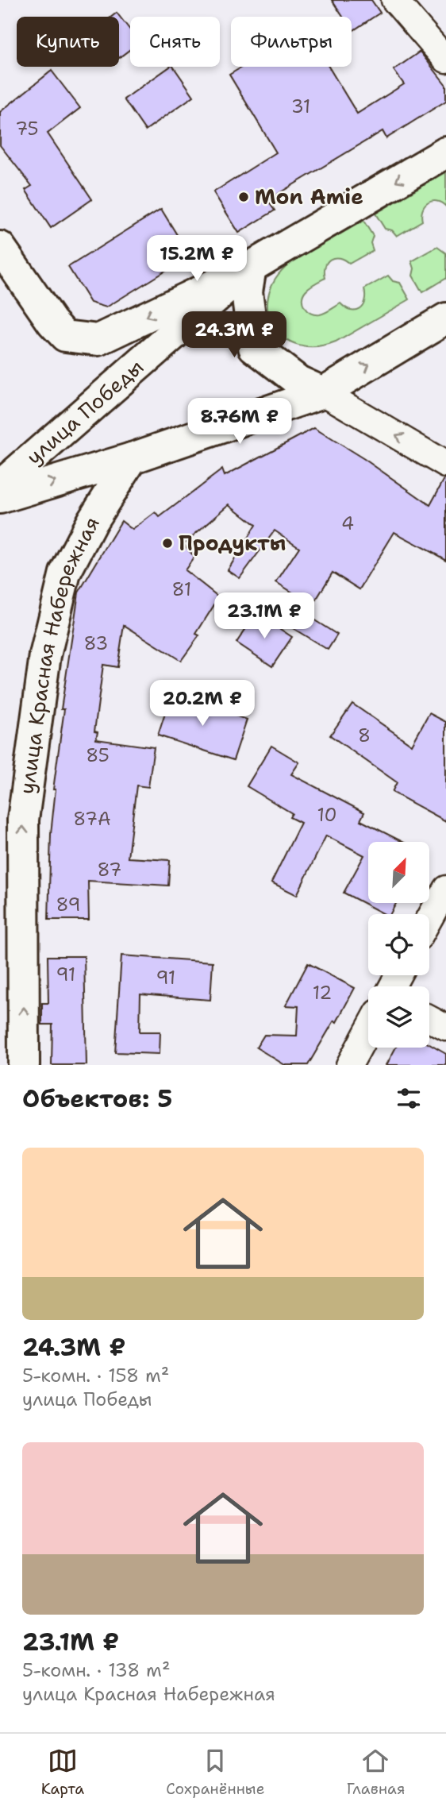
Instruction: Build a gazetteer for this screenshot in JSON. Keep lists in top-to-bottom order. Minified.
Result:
{"streets":{"main road":["улица Победы","улица Красная Набережная"]},"crossings":[["улица Победы","улица Красная Набережная"]],"one_way":["улица Красная Набережная"],"places":["Mon Amie","Продукты"],"house_numbers":["31","75","4","81","83","8","85","10","87А","87","89","91","91","12"],"north":"top right","page":{"chip":["Купить","Снять","Фильтры"],"price":["15.2M ₽","24.3M ₽","8.76M ₽","23.1M ₽","20.2M ₽"],"heading":"Объектов: 5","list":[{"name":"24.3M ₽","note":"5-комн. · 158 m² · улица Победы"},{"name":"23.1M ₽","note":"5-комн. · 138 m² · улица Красная Набережная"}],"tabs":["Карта","Сохранённые","Главная"]}}
